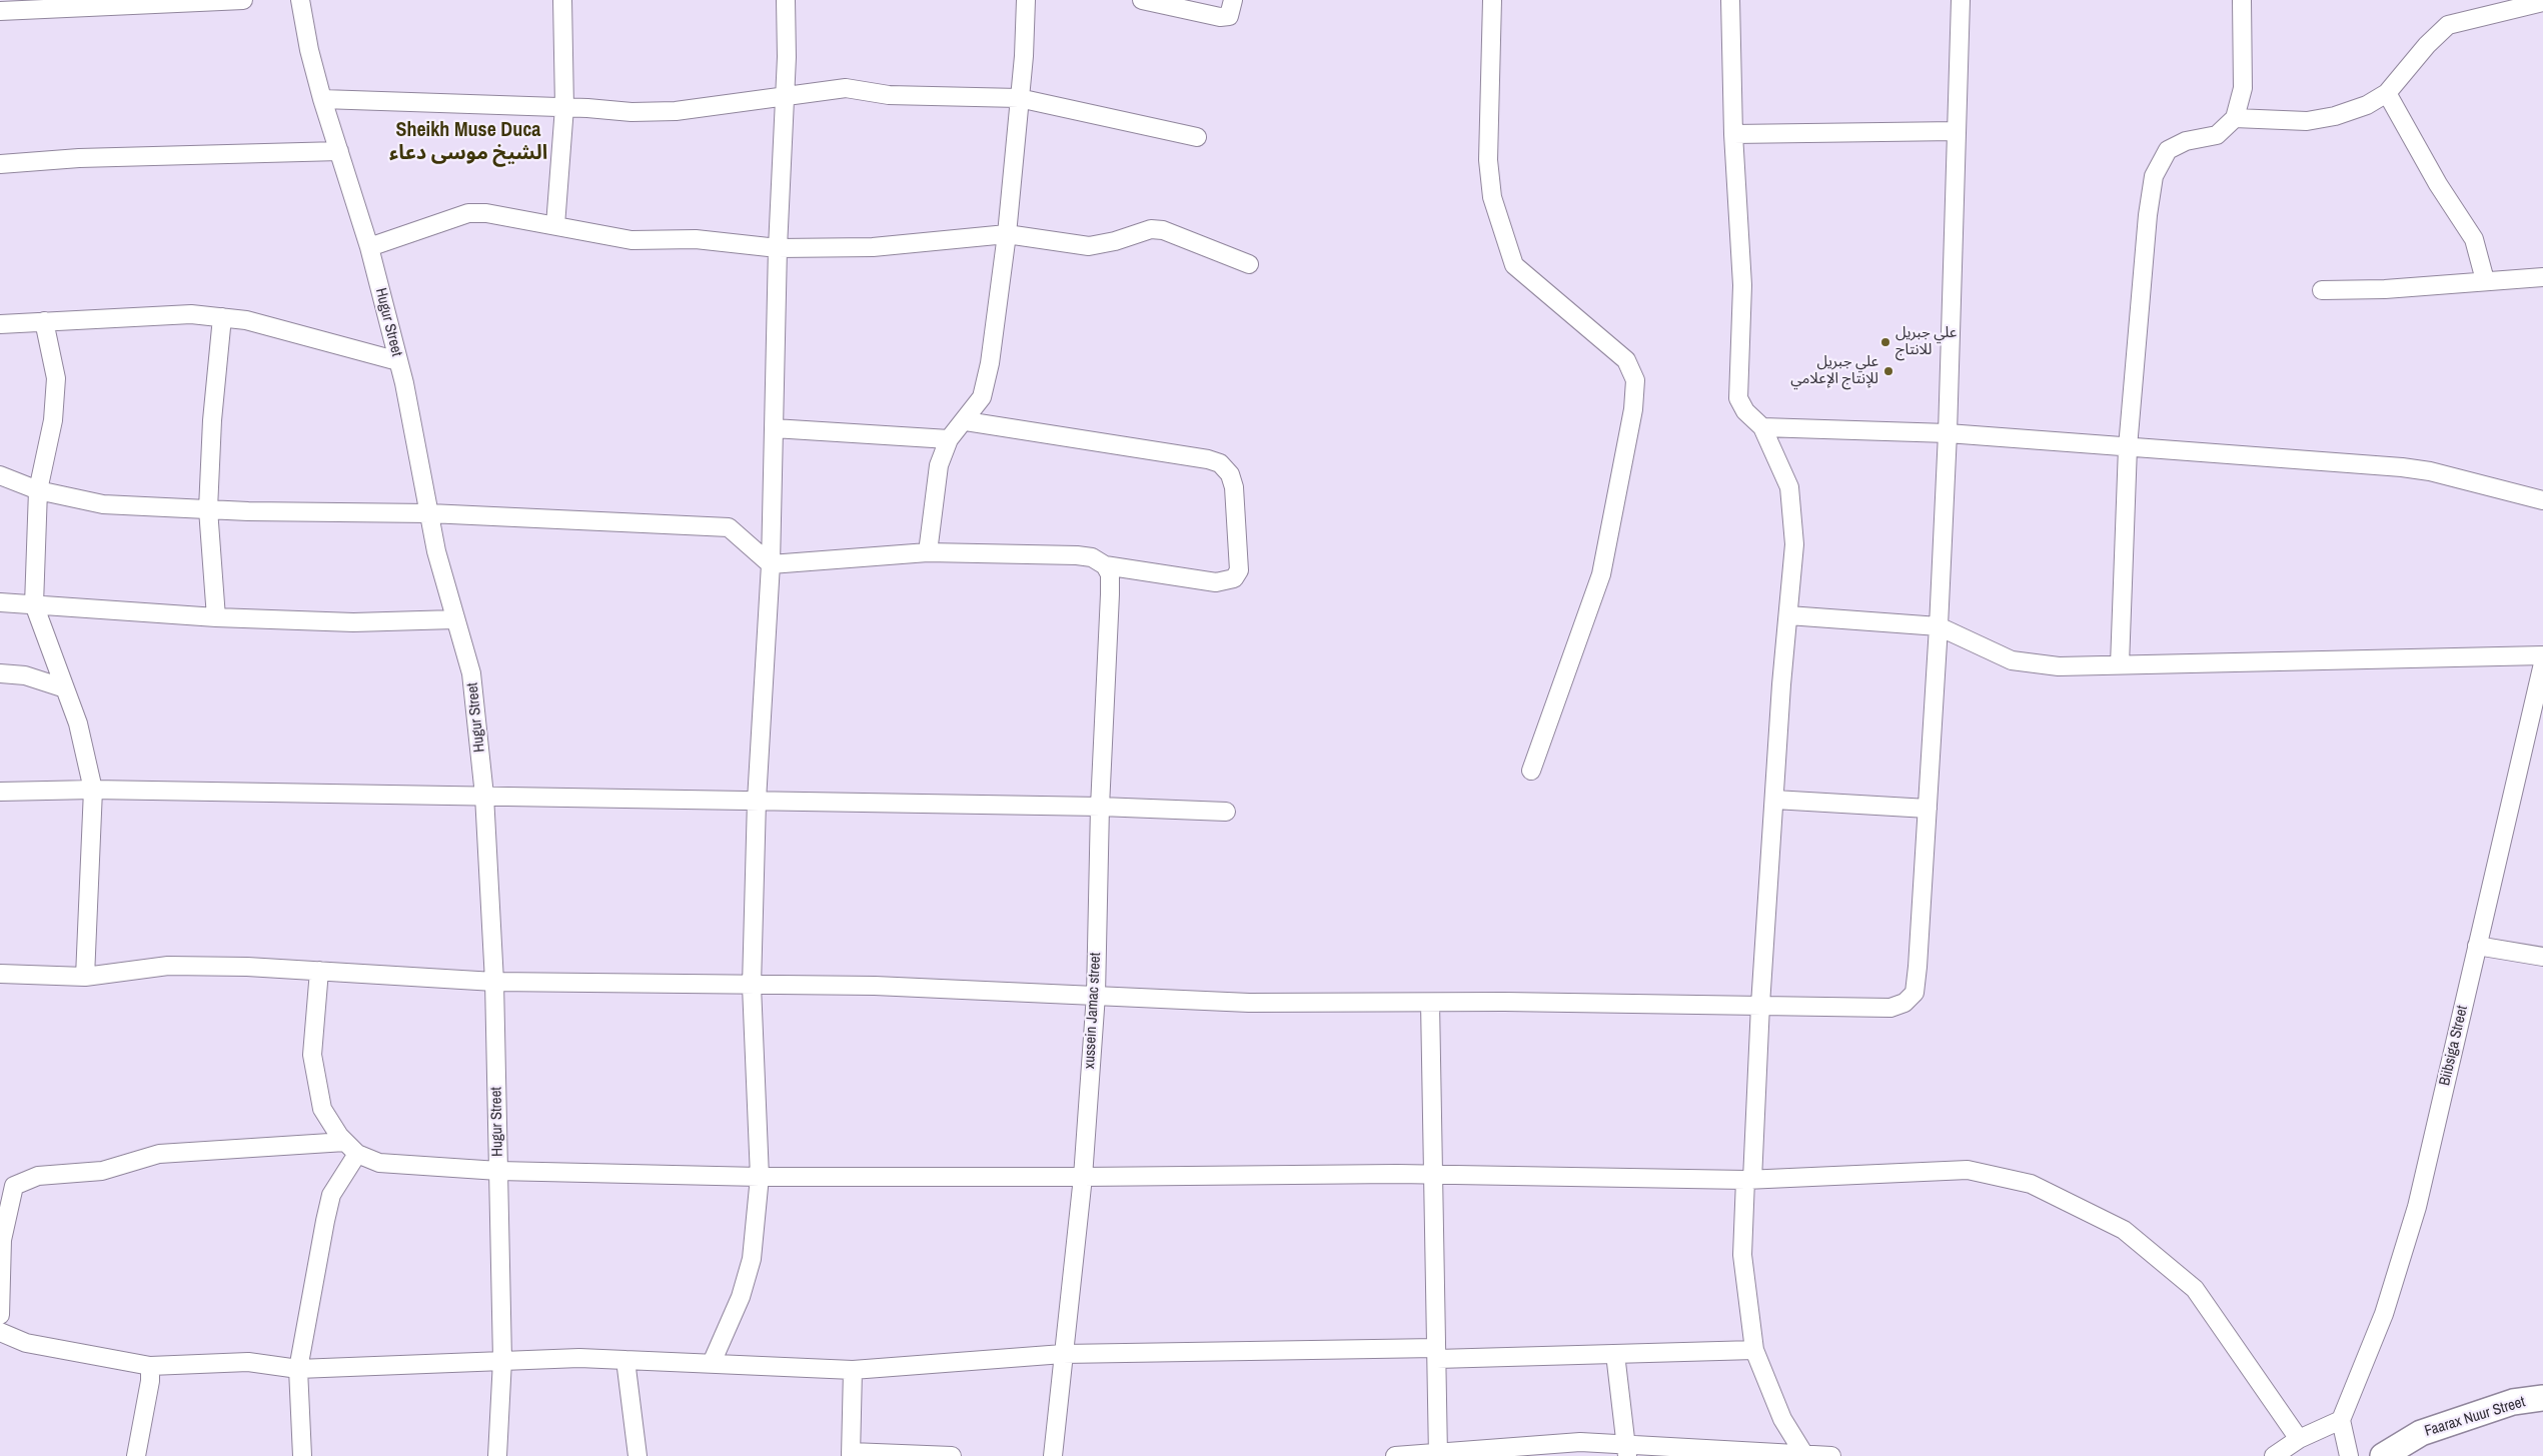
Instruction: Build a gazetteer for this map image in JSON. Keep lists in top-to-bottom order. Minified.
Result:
{"streets":{"main road":["Faarax Nuur Street"],"street":["Hugur Street","xussein Jamac street","Biibsiga Street"]},"districts":["Sheikh Muse Duca الشيخ موسى دعاء"],"places":["علي جبريل للانتاج","علي جبريل للإنتاج الإعلامي"]}
